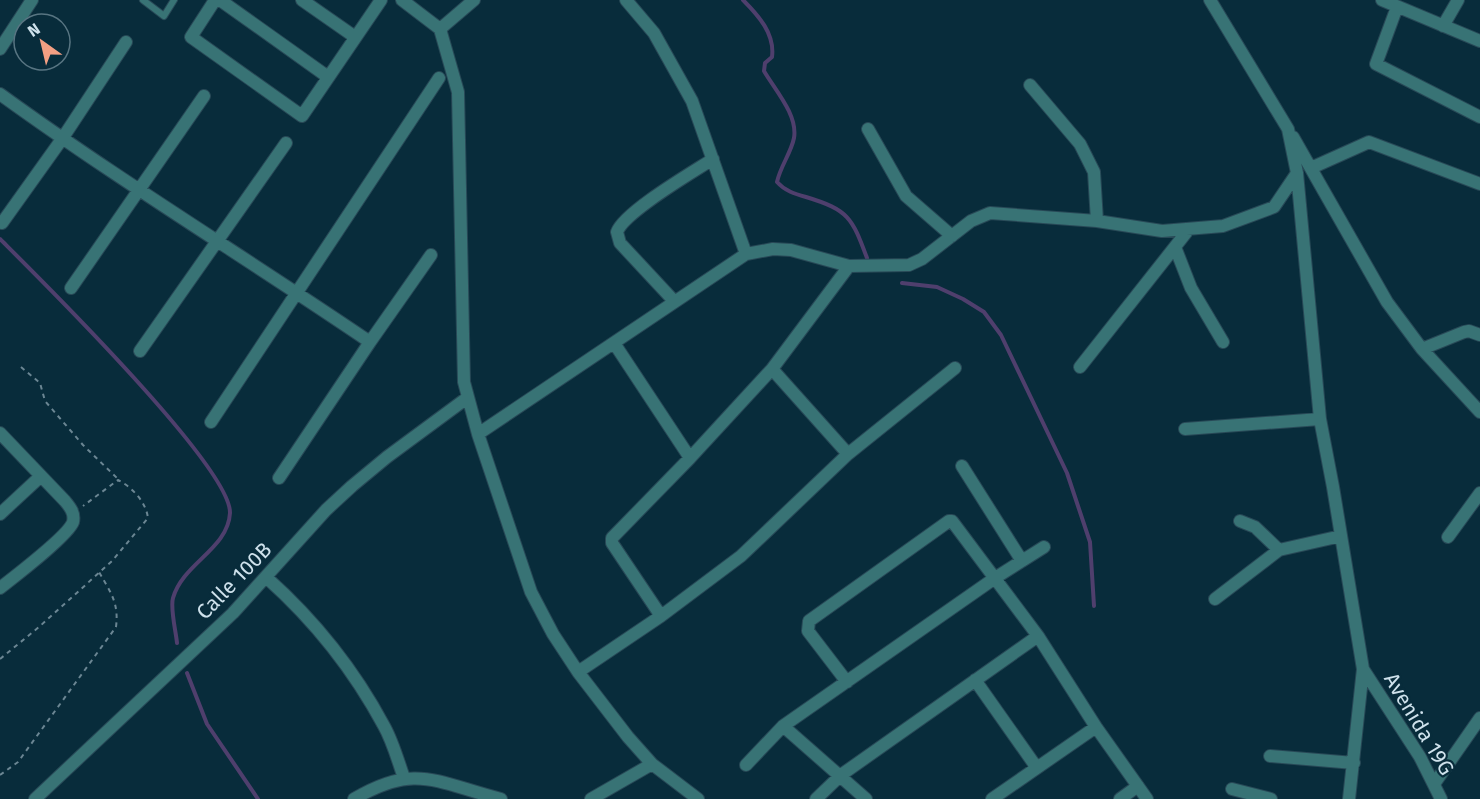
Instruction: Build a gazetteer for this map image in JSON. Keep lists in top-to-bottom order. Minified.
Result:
{"streets":{"street":["Calle 100B","Avenida 19G"]},"north":"top left"}
